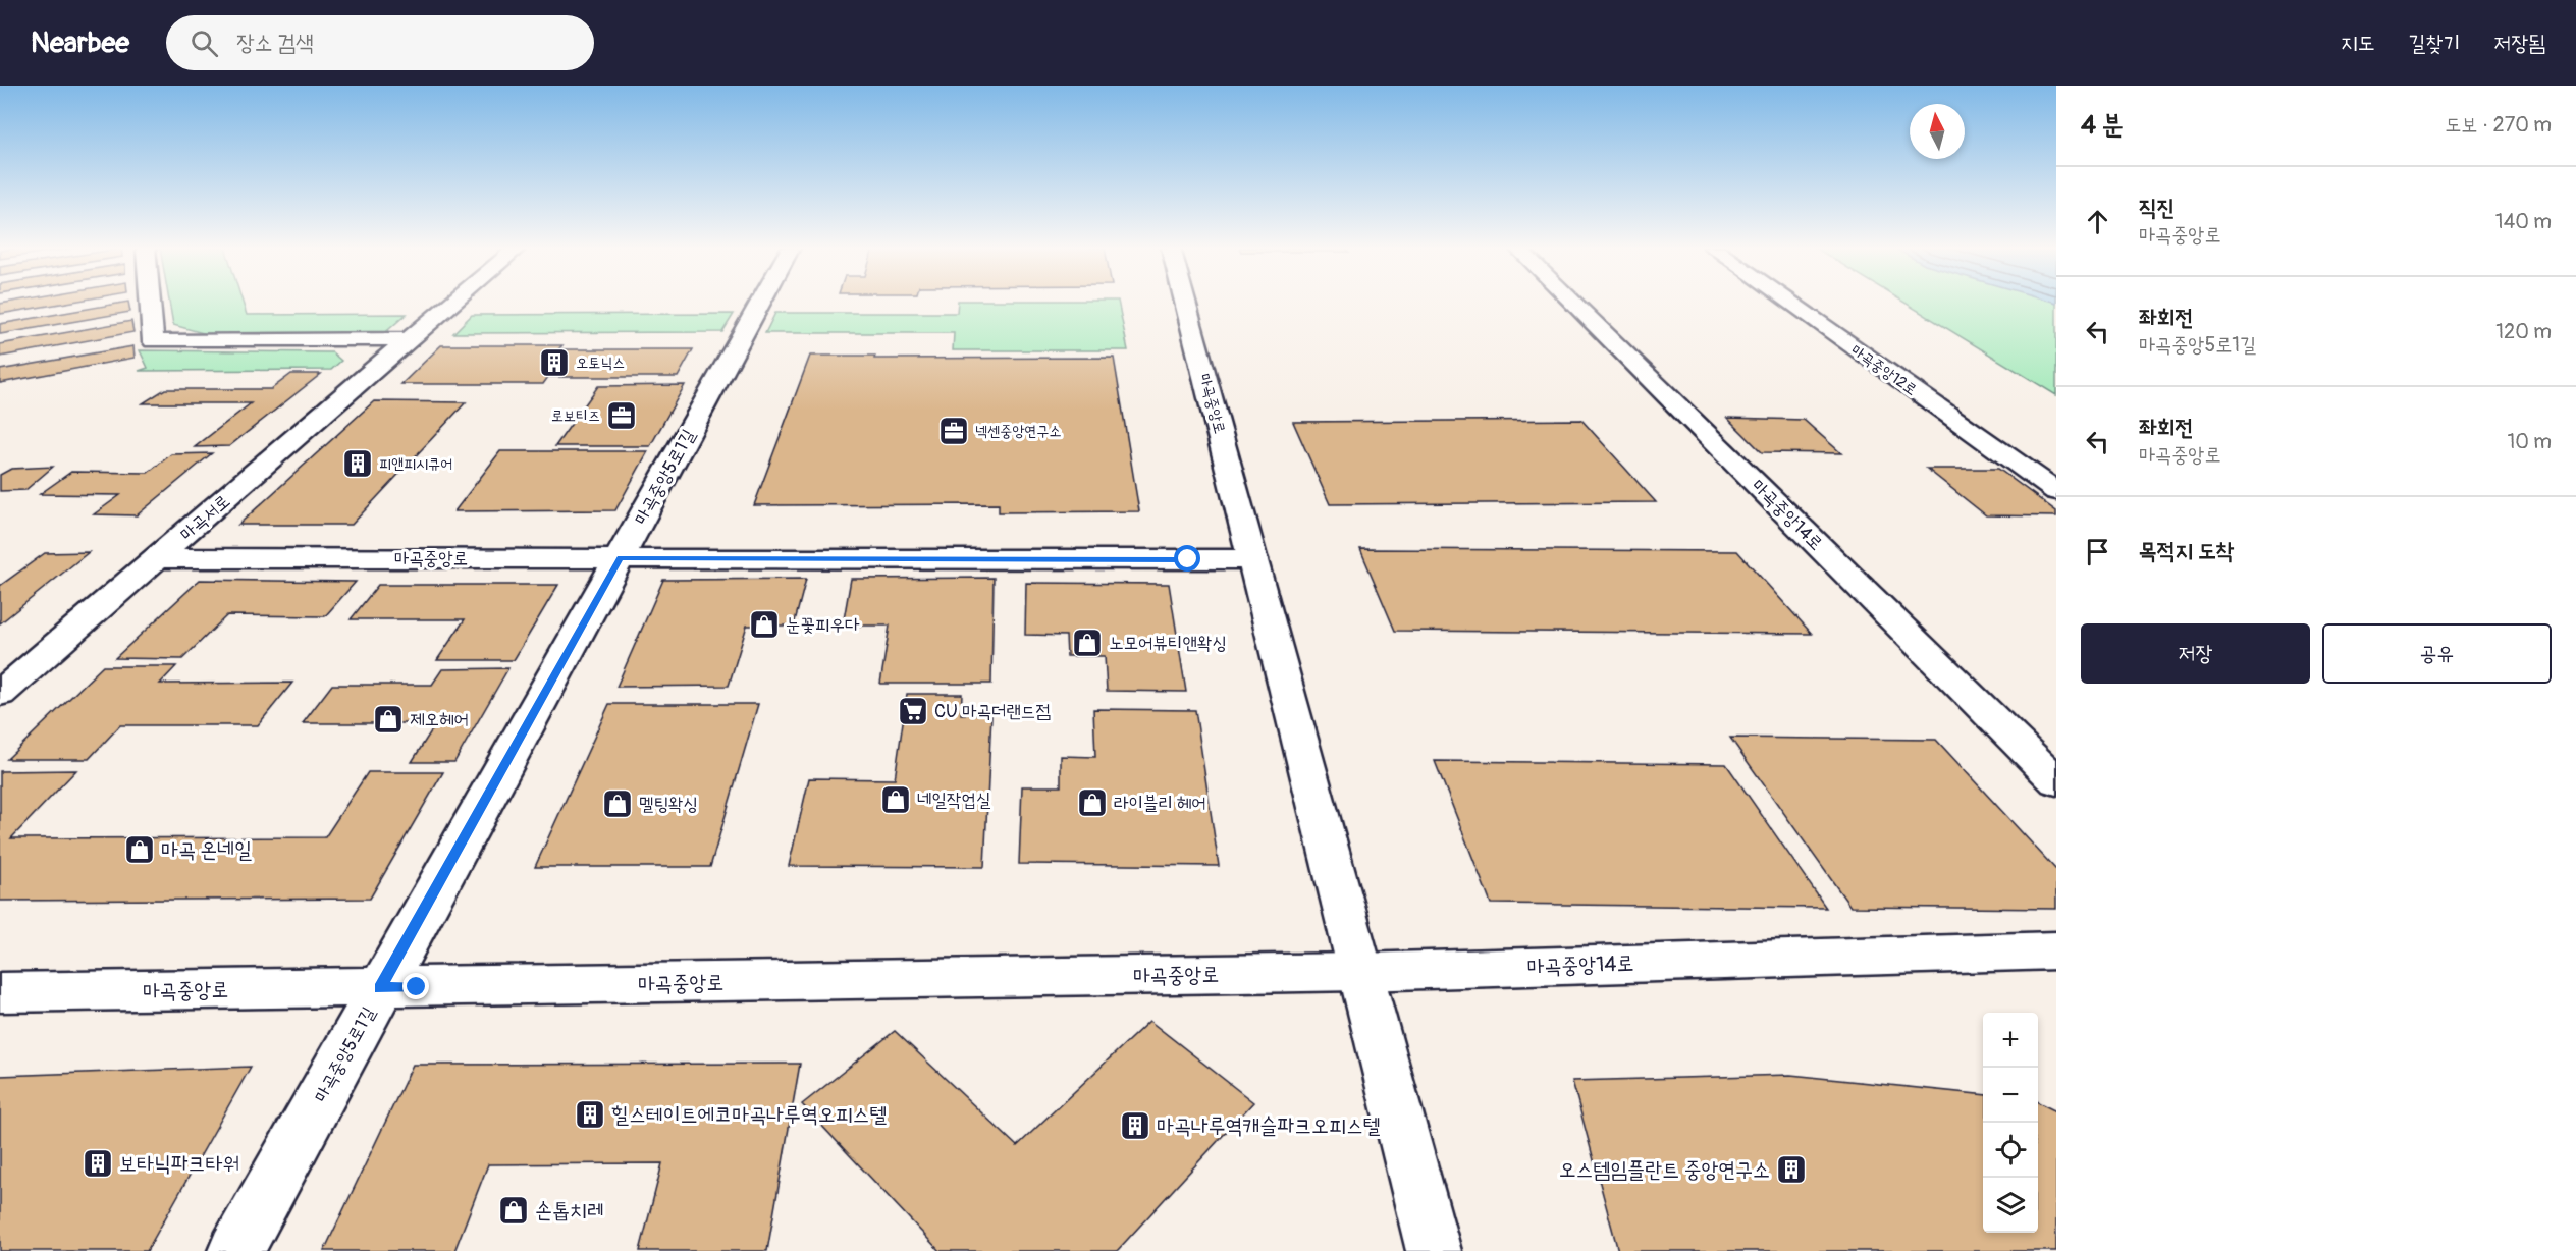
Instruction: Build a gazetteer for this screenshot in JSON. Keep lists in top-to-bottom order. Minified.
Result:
{"streets":{"street":["마곡중앙12로","마곡중앙로","마곡중앙5로1길","마곡중앙14로","마곡서로"]},"crossings":[["마곡중앙로","마곡중앙5로1길"],["마곡중앙로","마곡중앙14로"],["마곡중앙로","마곡서로"]],"places":{"building":["오토닉스","피앤피시큐어","힐스테이트에코마곡나루역오피스텔","마곡나루역캐슬파크오피스텔","보타닉파크타워","오스템임플란트 중앙연구소"],"office":["로보티즈","넥센중앙연구소"],"shop":["눈꽃피우다","노모어뷰티앤왁싱","제오헤어","네일작업실","라이블리 헤어","멜팅왁싱","마곡 온네일","손톱치레"],"supermarket":["CU 마곡더랜드점"]},"north":"top","page":{"header":"Nearbee","search":"장소 검색","nav":["지도","길찾기","저장됨"],"heading":["4 분","도보 · 270 m"],"list":[["직진","마곡중앙로","140 m"],["좌회전","마곡중앙5로1길","120 m"],["좌회전","마곡중앙로","10 m"],"목적지 도착"],"buttons":["저장","공유"],"map_buttons":["+","−"]}}
